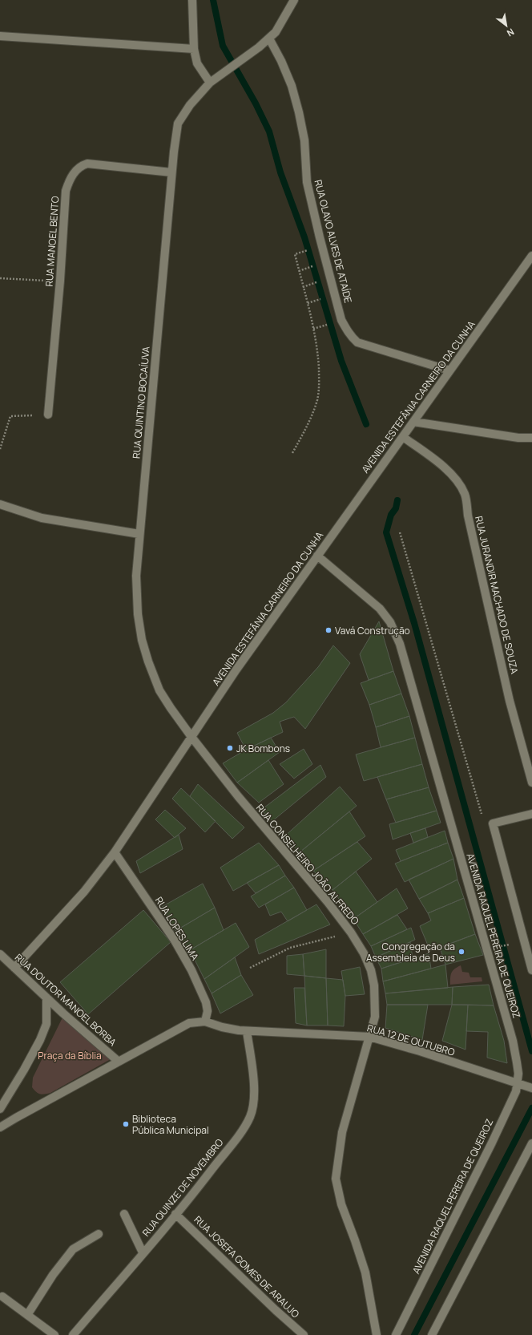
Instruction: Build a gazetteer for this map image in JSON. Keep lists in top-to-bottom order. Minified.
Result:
{"streets":{"street":["RUA MANOEL BENTO","RUA OLAVO ALVES DE ATAÍDE","AVENIDA ESTEFÂNIA CARNEIRO DA CUNHA","RUA QUINTINO BOCAÍUVA","RUA JURANDIR MACHADO DE SOUZA","RUA CONSELHEIRO JOÃO ALFREDO","RUA LOPES LIMA","AVENIDA RAQUEL PEREIRA DE QUEIROZ","RUA DOUTOR MANOEL BORBA","RUA 12 DE OUTUBRO","RUA QUINZE DE NOVEMBRO","RUA JOSEFA GOMES DE ARAUJO"]},"crossings":[["RUA MANOEL BENTO","RUA QUINTINO BOCAÍUVA"],["RUA OLAVO ALVES DE ATAÍDE","AVENIDA ESTEFÂNIA CARNEIRO DA CUNHA"],["RUA OLAVO ALVES DE ATAÍDE","RUA QUINTINO BOCAÍUVA"],["AVENIDA ESTEFÂNIA CARNEIRO DA CUNHA","RUA QUINTINO BOCAÍUVA"],["AVENIDA ESTEFÂNIA CARNEIRO DA CUNHA","RUA JURANDIR MACHADO DE SOUZA"],["AVENIDA ESTEFÂNIA CARNEIRO DA CUNHA","RUA CONSELHEIRO JOÃO ALFREDO"],["AVENIDA ESTEFÂNIA CARNEIRO DA CUNHA","RUA LOPES LIMA"],["AVENIDA ESTEFÂNIA CARNEIRO DA CUNHA","AVENIDA RAQUEL PEREIRA DE QUEIROZ"],["AVENIDA ESTEFÂNIA CARNEIRO DA CUNHA","RUA DOUTOR MANOEL BORBA"],["RUA QUINTINO BOCAÍUVA","RUA CONSELHEIRO JOÃO ALFREDO"],["RUA CONSELHEIRO JOÃO ALFREDO","RUA 12 DE OUTUBRO"],["RUA LOPES LIMA","RUA 12 DE OUTUBRO"],["AVENIDA RAQUEL PEREIRA DE QUEIROZ","RUA 12 DE OUTUBRO"],["RUA 12 DE OUTUBRO","RUA QUINZE DE NOVEMBRO"],["RUA QUINZE DE NOVEMBRO","RUA JOSEFA GOMES DE ARAUJO"]],"parks":["Praça da Bíblia"],"places":["Vavá Construção","JK Bombons","Congregação da Assembleia de Deus","Biblioteca Pública Municipal"],"north":"bottom right"}
